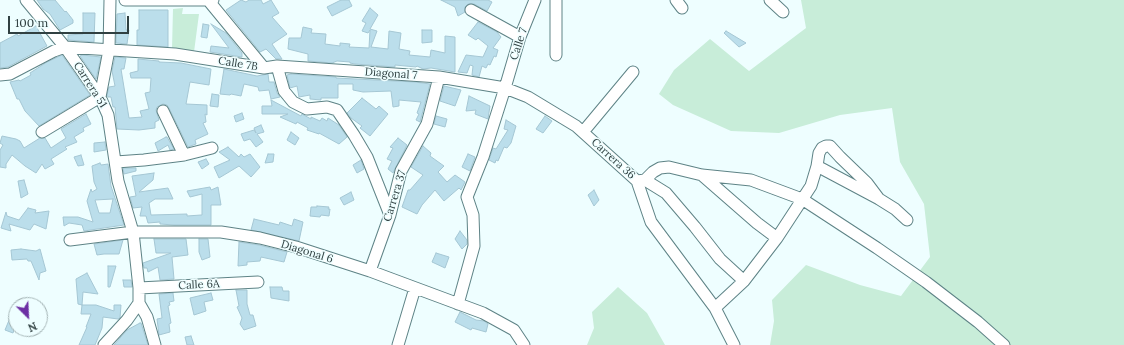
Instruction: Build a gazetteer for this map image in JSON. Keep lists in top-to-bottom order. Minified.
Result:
{"streets":{"street":["Calle 7","Calle 7B","Diagonal 7","Carrera 51","Carrera 36","Carrera 37","Diagonal 6","Calle 6A"]},"crossings":[["Calle 7","Diagonal 7"],["Calle 7","Carrera 36"],["Calle 7","Diagonal 6"],["Calle 7B","Diagonal 7"],["Calle 7B","Carrera 51"],["Diagonal 7","Carrera 36"],["Diagonal 7","Carrera 37"],["Carrera 51","Diagonal 6"],["Carrera 37","Diagonal 6"]],"scale_bar":"100 m","north":"bottom right"}
